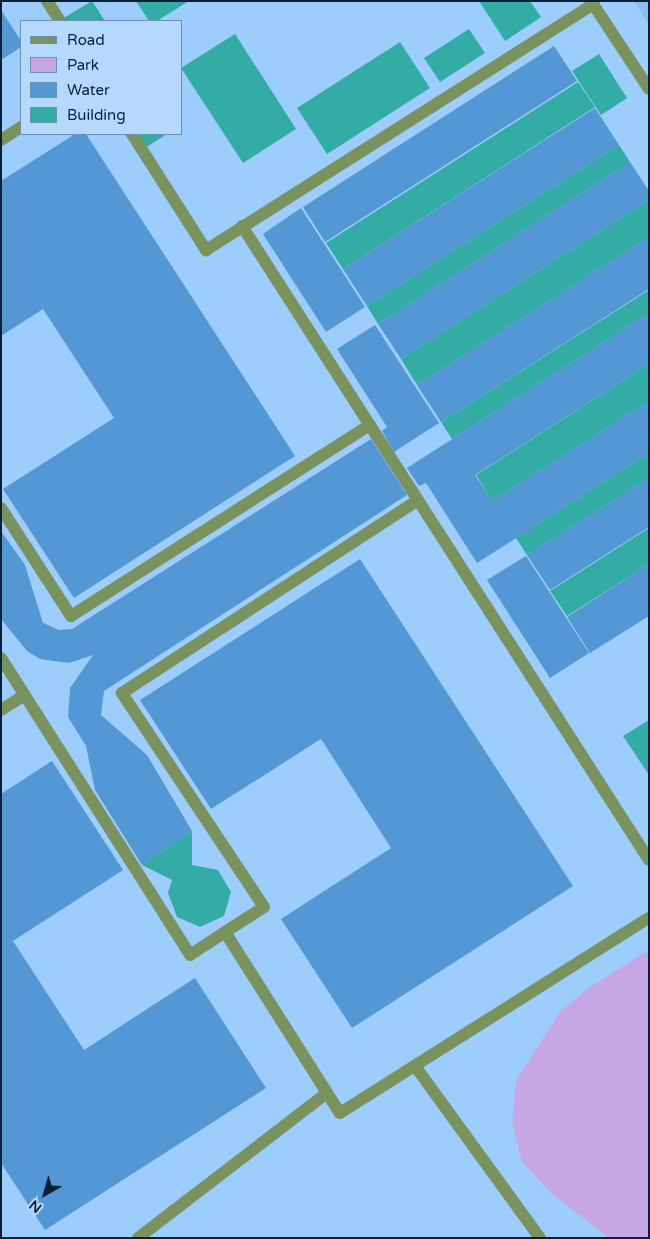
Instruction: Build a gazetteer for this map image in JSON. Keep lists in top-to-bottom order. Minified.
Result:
{"legend":["Road","Park","Water","Building"],"north":"bottom left"}
